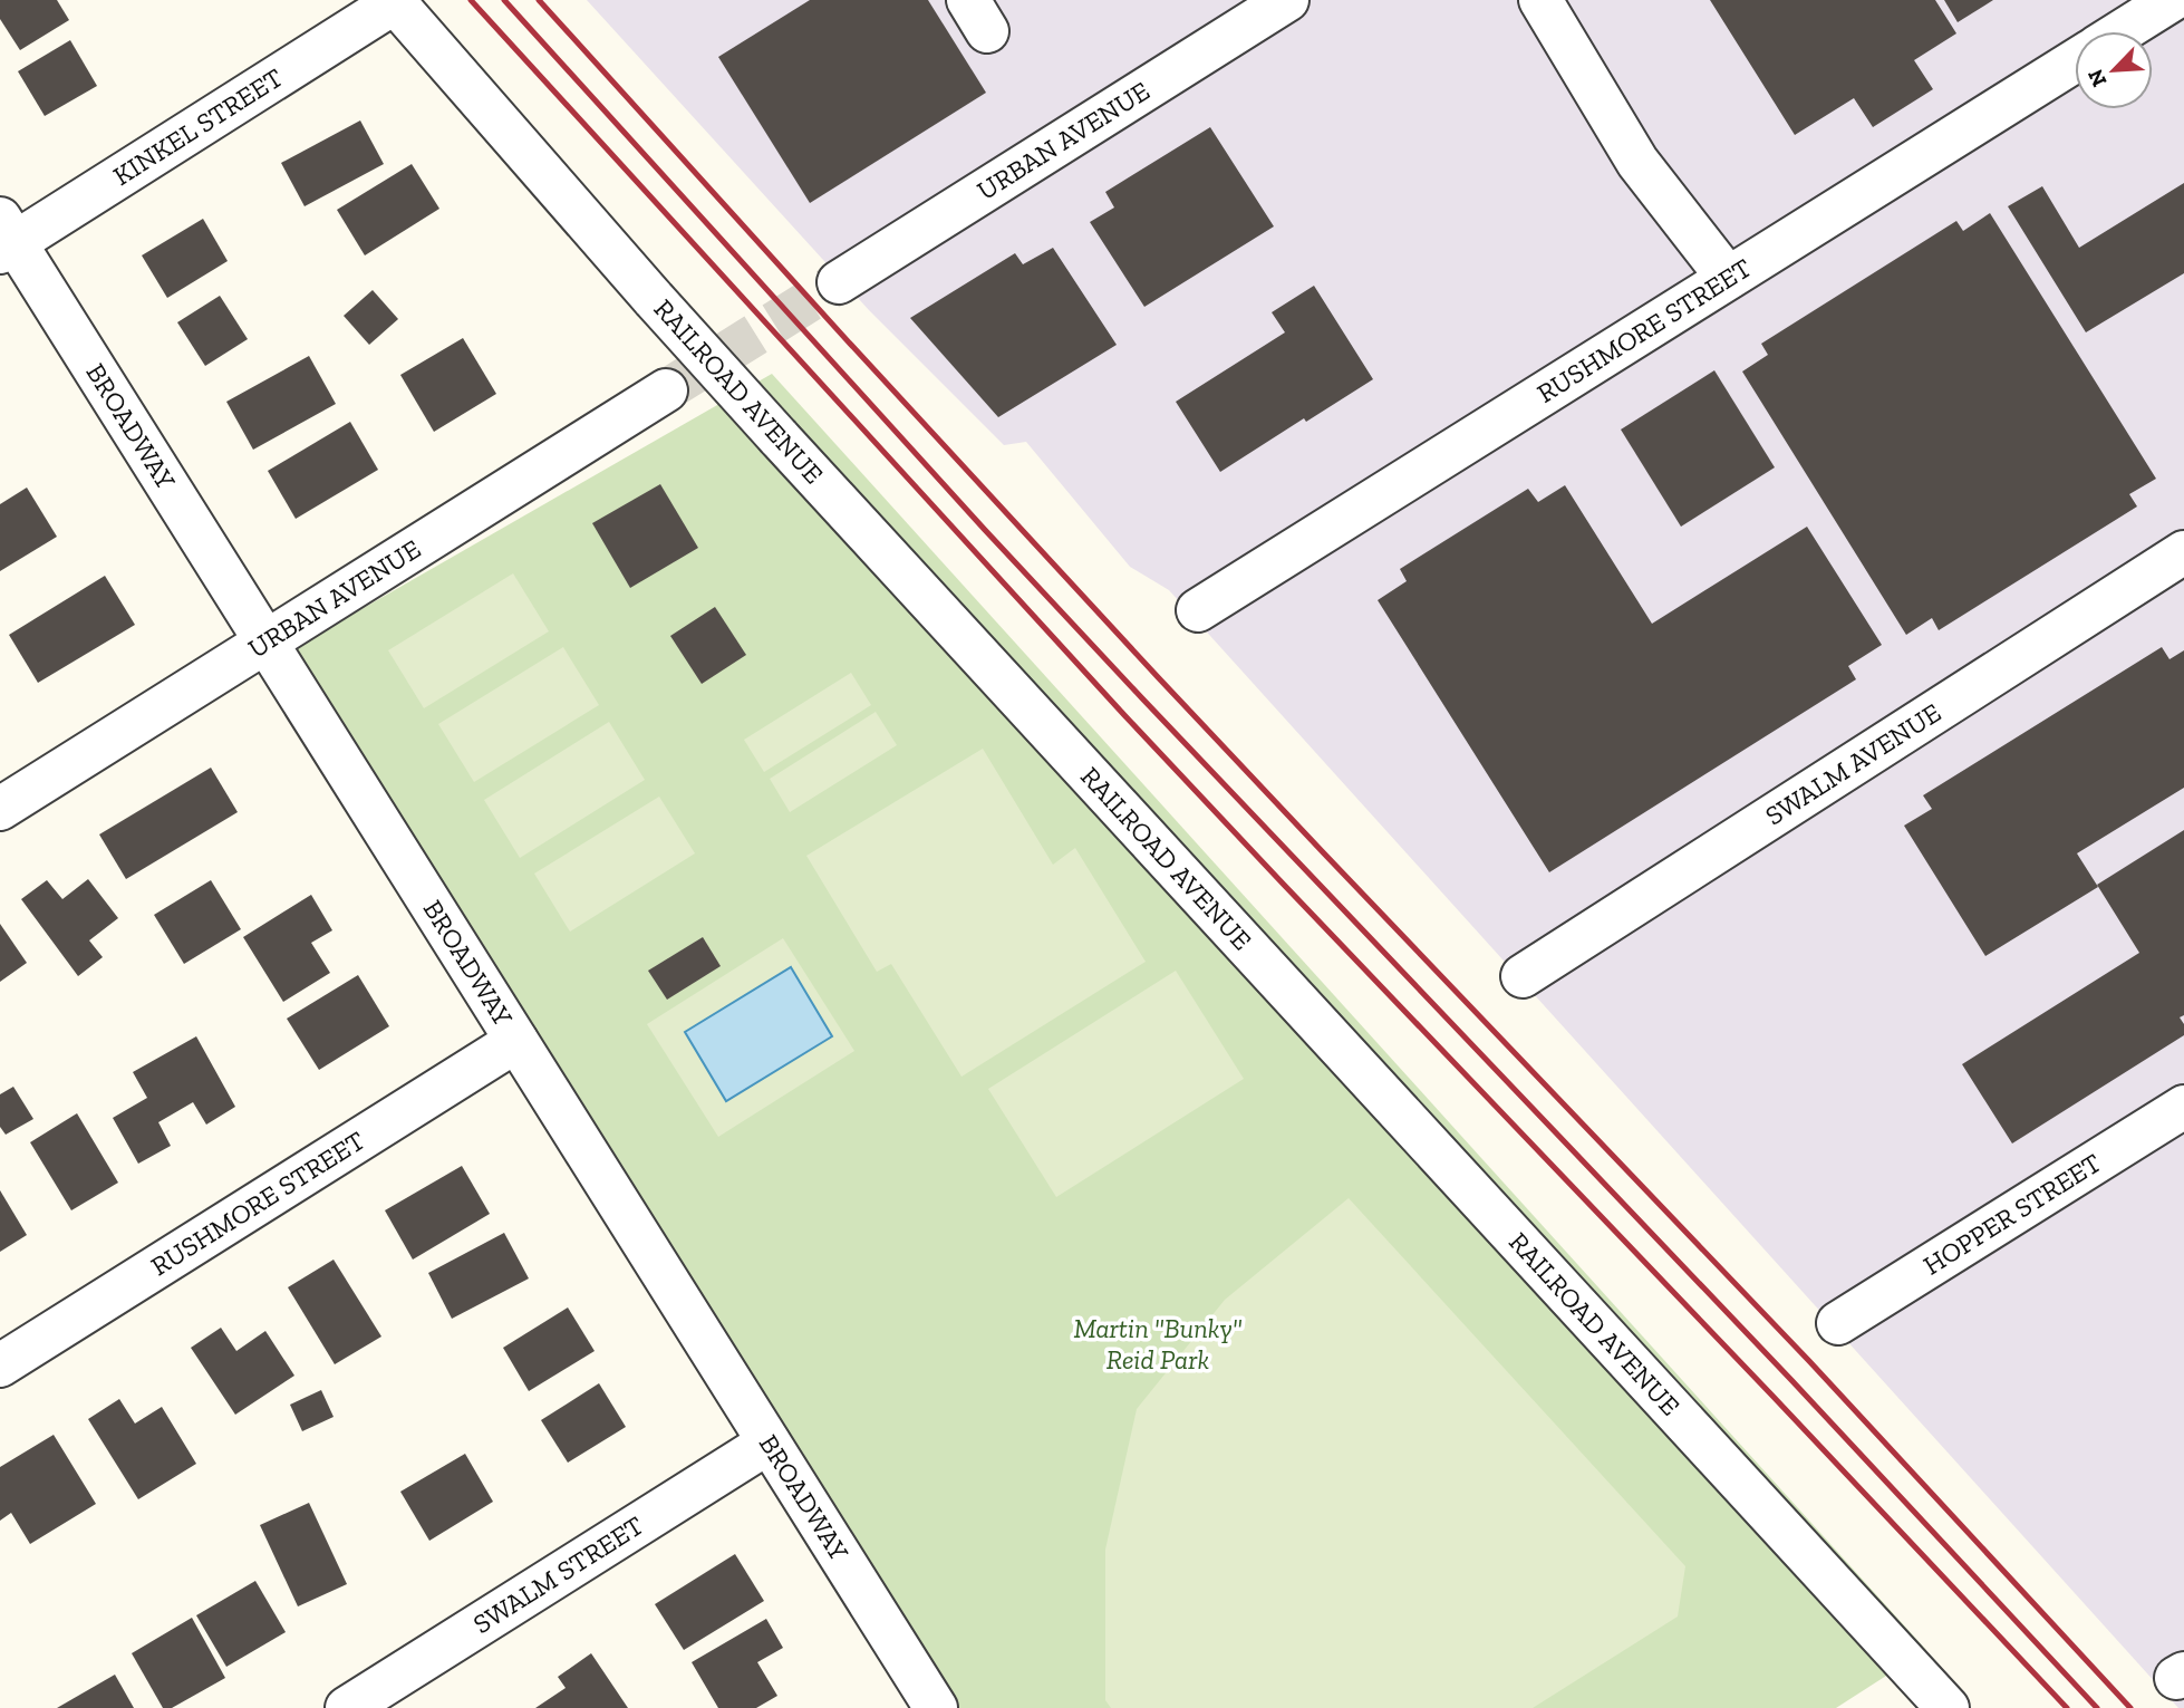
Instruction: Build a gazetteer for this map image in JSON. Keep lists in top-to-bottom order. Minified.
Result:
{"streets":{"street":["KINKEL STREET","URBAN AVENUE","RUSHMORE STREET","RAILROAD AVENUE","BROADWAY","SWALM AVENUE","HOPPER STREET","SWALM STREET"]},"crossings":[["KINKEL STREET","RAILROAD AVENUE"],["KINKEL STREET","BROADWAY"],["URBAN AVENUE","BROADWAY"],["RUSHMORE STREET","BROADWAY"],["BROADWAY","SWALM STREET"]],"parks":["Martin \"Bunky\" Reid Park"],"north":"bottom left"}
